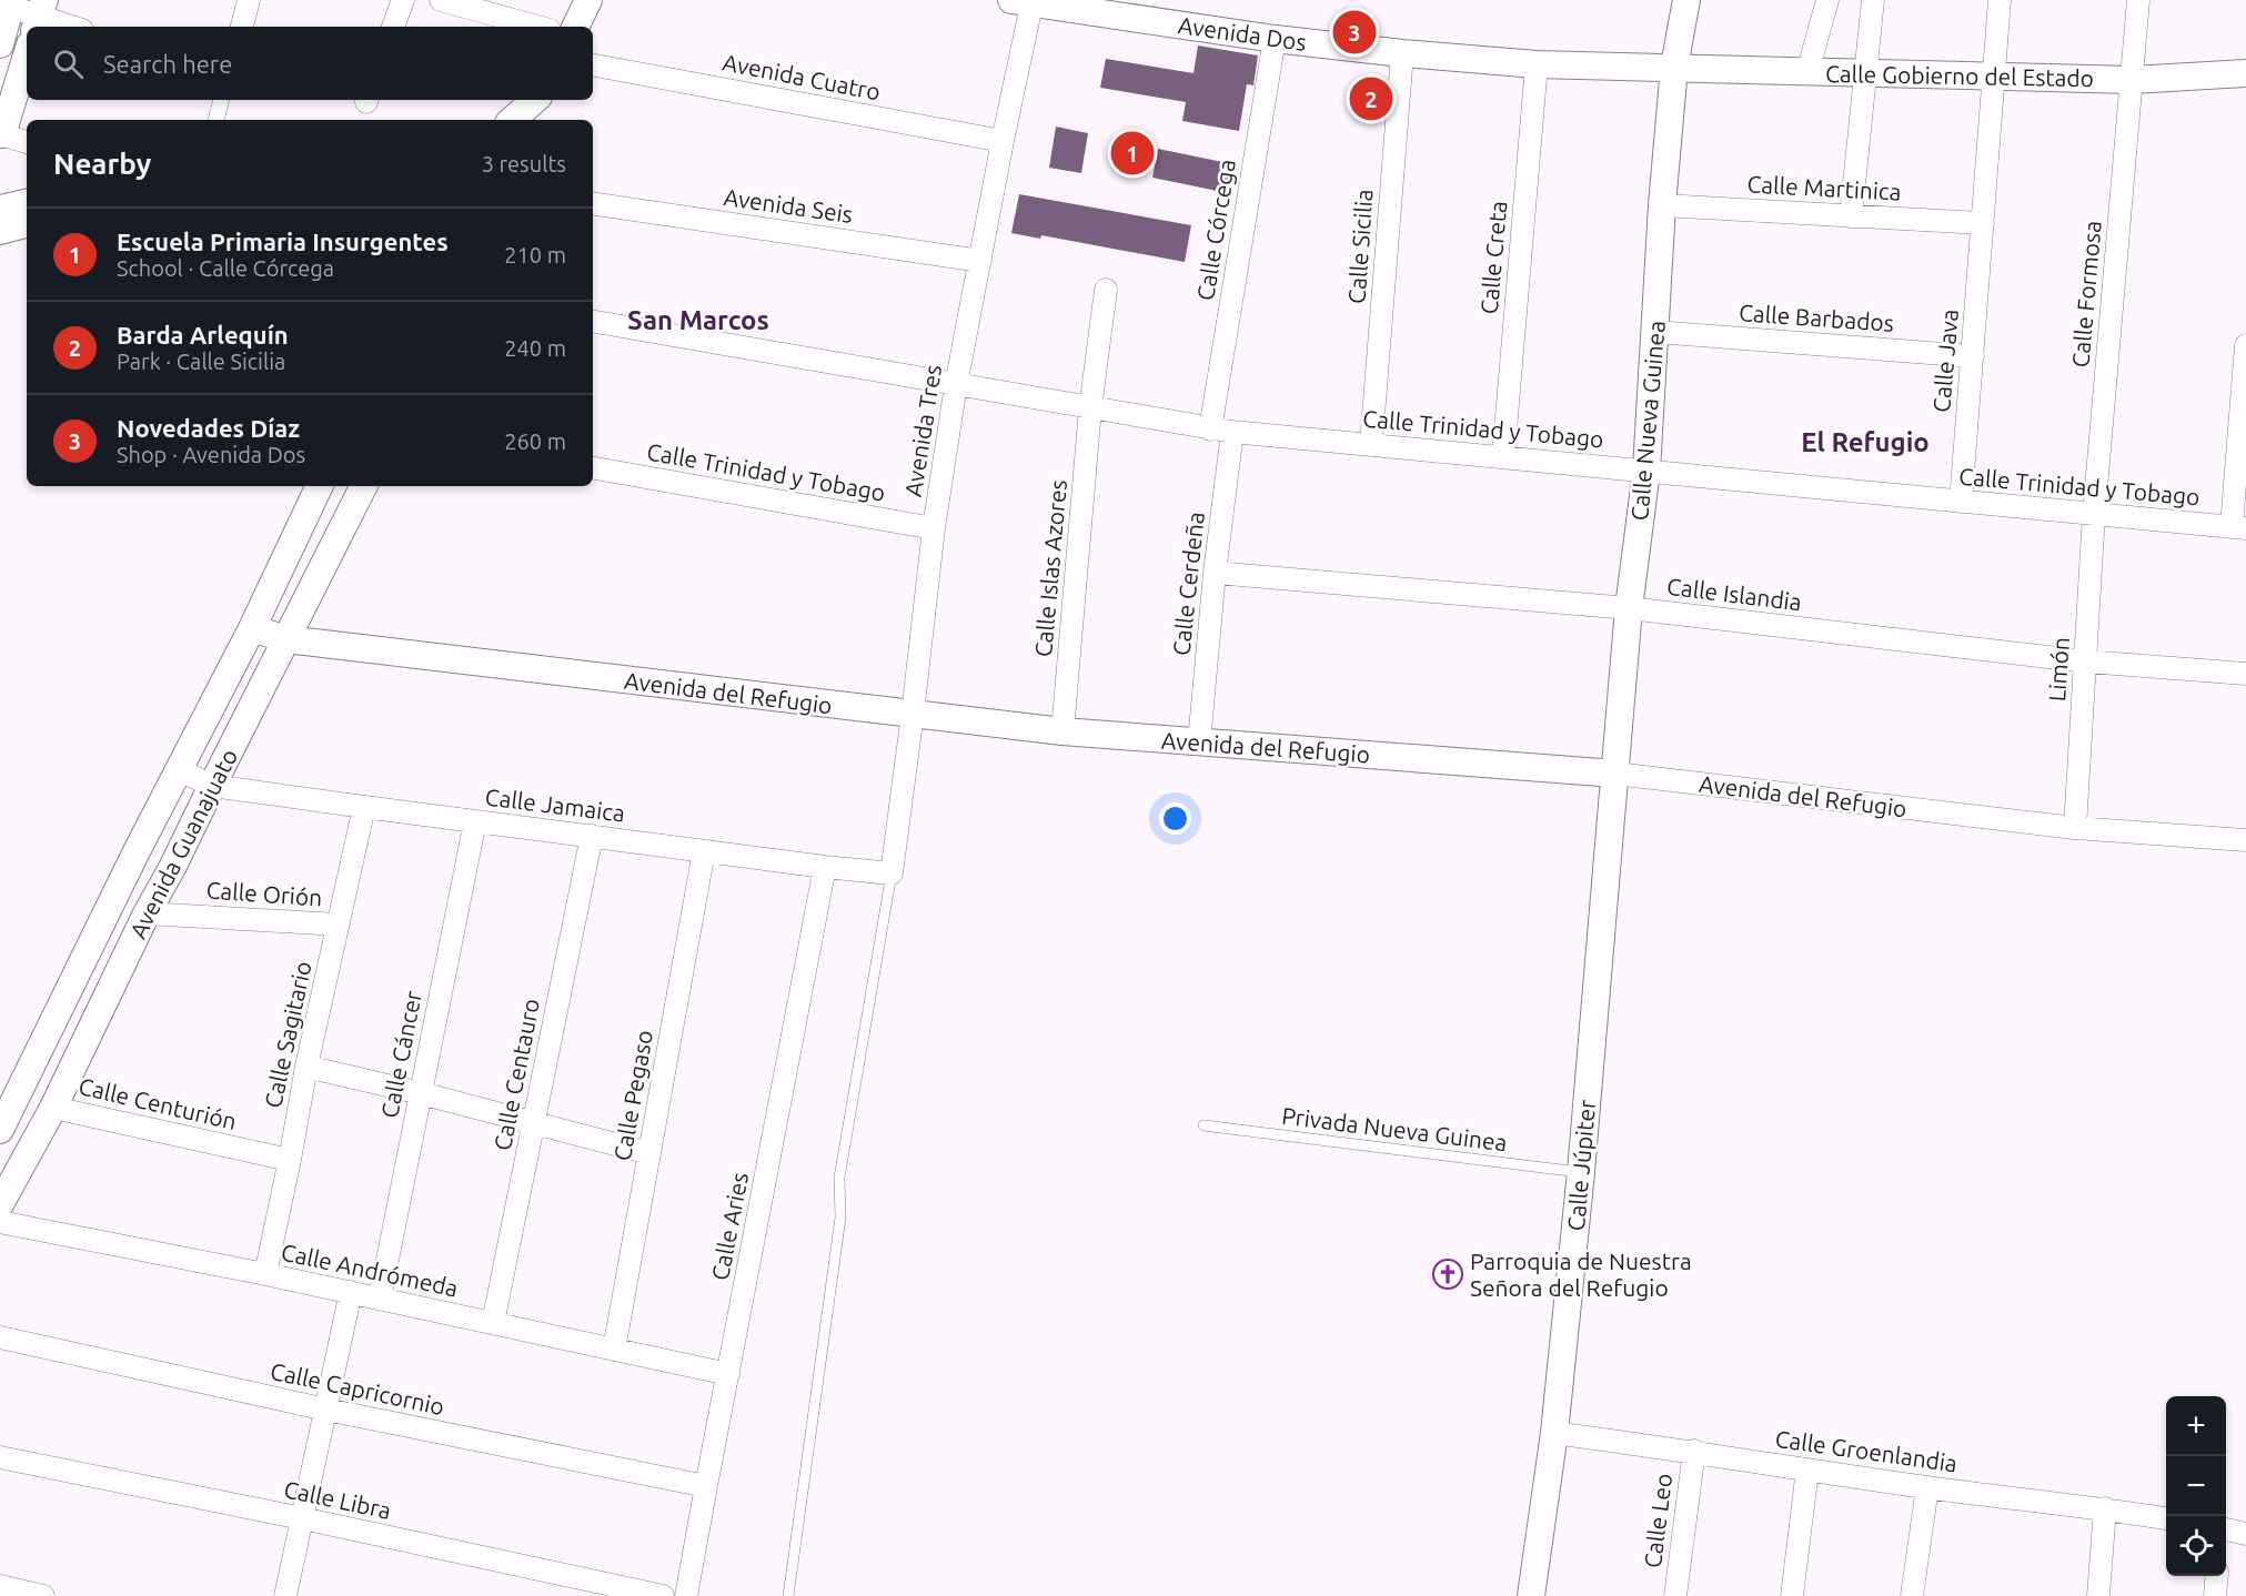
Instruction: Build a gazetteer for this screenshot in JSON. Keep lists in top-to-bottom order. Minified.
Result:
{"streets":{"street":["Avenida Dos","Calle Gobierno del Estado","Avenida Cuatro","Calle Martinica","Avenida Seis","Calle Córcega","Calle Sicilia","Calle Creta","Calle Formosa","Calle Barbados","Calle Java","Calle Nueva Guinea","Calle Trinidad y Tobago","Avenida Tres","Calle Islas Azores","Calle Cerdeña","Calle Islandia","Limón","Avenida del Refugio","Calle Jamaica","Avenida Guanajuato","Calle Orión","Calle Sagitario","Calle Cáncer","Calle Centauro","Calle Pegaso","Calle Centurión","Calle Júpiter","Calle Aries","Calle Andrómeda","Calle Capricornio","Calle Groenlandia","Calle Libra","Calle Leo"],"lane":["Privada Nueva Guinea"]},"crossings":[["Avenida Dos","Calle Gobierno del Estado"],["Avenida Dos","Calle Córcega"],["Avenida Dos","Calle Sicilia"],["Avenida Dos","Calle Creta"],["Avenida Dos","Calle Nueva Guinea"],["Avenida Dos","Avenida Tres"],["Calle Gobierno del Estado","Calle Formosa"],["Calle Gobierno del Estado","Calle Java"],["Calle Gobierno del Estado","Calle Nueva Guinea"],["Avenida Cuatro","Avenida Tres"],["Calle Martinica","Calle Java"],["Calle Martinica","Calle Nueva Guinea"],["Avenida Seis","Avenida Tres"],["Calle Córcega","Calle Trinidad y Tobago"],["Calle Sicilia","Calle Trinidad y Tobago"],["Calle Creta","Calle Trinidad y Tobago"],["Calle Formosa","Calle Trinidad y Tobago"],["Calle Formosa","Limón"],["Calle Barbados","Calle Java"],["Calle Barbados","Calle Nueva Guinea"],["Calle Java","Calle Trinidad y Tobago"],["Calle Nueva Guinea","Calle Trinidad y Tobago"],["Calle Nueva Guinea","Calle Islandia"],["Calle Nueva Guinea","Avenida del Refugio"],["Calle Nueva Guinea","Calle Júpiter"],["Calle Trinidad y Tobago","Avenida Tres"],["Calle Trinidad y Tobago","Calle Islas Azores"],["Calle Trinidad y Tobago","Calle Cerdeña"],["Calle Trinidad y Tobago","Limón"],["Avenida Tres","Avenida del Refugio"],["Avenida Tres","Calle Jamaica"],["Calle Islas Azores","Avenida del Refugio"],["Calle Cerdeña","Calle Islandia"],["Calle Cerdeña","Avenida del Refugio"],["Calle Islandia","Limón"],["Limón","Avenida del Refugio"],["Avenida del Refugio","Avenida Guanajuato"],["Avenida del Refugio","Calle Júpiter"],["Calle Jamaica","Avenida Guanajuato"],["Calle Jamaica","Calle Sagitario"],["Calle Jamaica","Calle Cáncer"],["Calle Jamaica","Calle Centauro"],["Calle Jamaica","Calle Pegaso"],["Calle Jamaica","Calle Aries"],["Avenida Guanajuato","Calle Orión"],["Avenida Guanajuato","Calle Centurión"],["Calle Orión","Calle Sagitario"],["Calle Sagitario","Calle Centurión"],["Calle Sagitario","Calle Andrómeda"],["Calle Cáncer","Calle Andrómeda"],["Calle Centauro","Calle Andrómeda"],["Calle Pegaso","Calle Andrómeda"],["Privada Nueva Guinea","Calle Júpiter"],["Calle Júpiter","Calle Groenlandia"],["Calle Aries","Calle Andrómeda"],["Calle Aries","Calle Capricornio"],["Calle Groenlandia","Calle Leo"]],"districts":["San Marcos","El Refugio"],"places":{"church":["Parroquia de Nuestra Señora del Refugio"]},"page":{"pins":["3","2","1"],"search":"Search here","heading":["Nearby","3 results"],"list":[{"mark":"1","name":"Escuela Primaria Insurgentes","note":"School · Calle Córcega","value":"210 m"},{"mark":"2","name":"Barda Arlequín","note":"Park · Calle Sicilia","value":"240 m"},{"mark":"3","name":"Novedades Díaz","note":"Shop · Avenida Dos","value":"260 m"}],"map_buttons":["+","−"]}}
